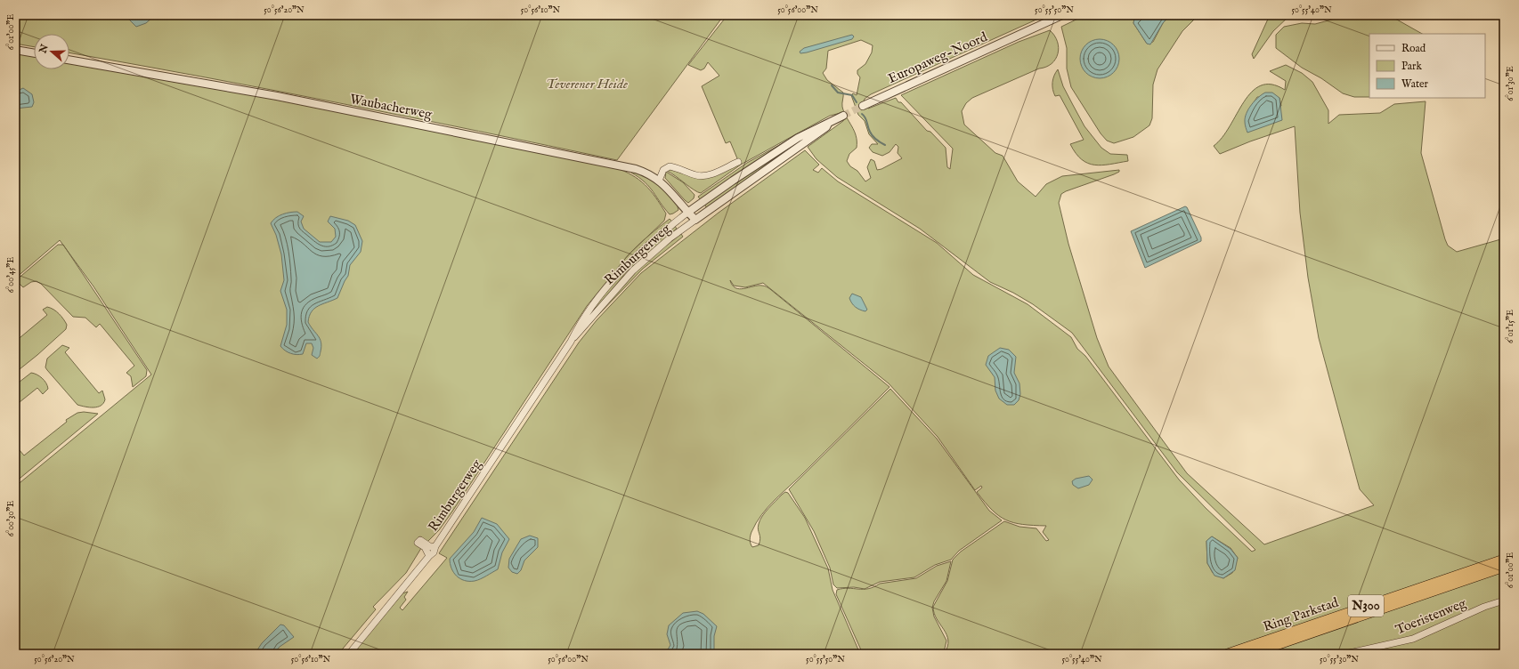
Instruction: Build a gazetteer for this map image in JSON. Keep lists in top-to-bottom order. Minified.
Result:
{"streets":{"highway":["N300","Ring Parkstad"],"street":["Europaweg-Noord","Waubacherweg","Rimburgerweg","Toeristenweg"]},"crossings":[["Waubacherweg","Rimburgerweg"]],"parks":["Teverener Heide"],"legend":["Road","Park","Water"],"north":"left","coordinates":["50°56'20\"N","50°56'10\"N","50°56'00\"N","50°55'50\"N","50°55'40\"N","6°01'00\"E","6°01'30\"E","6°00'45\"E","6°01'15\"E","6°00'30\"E","50°55'30\"N"]}
